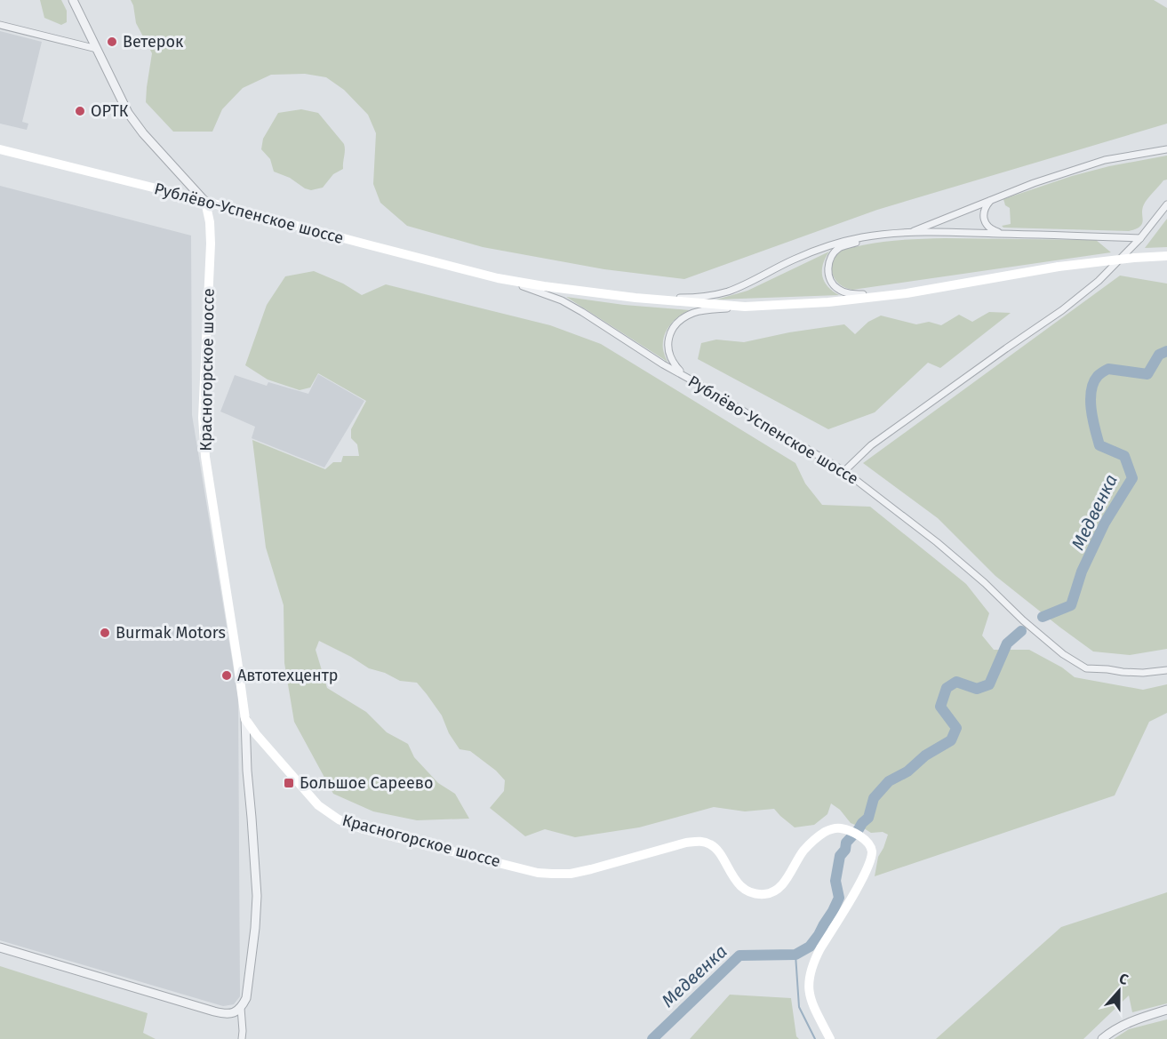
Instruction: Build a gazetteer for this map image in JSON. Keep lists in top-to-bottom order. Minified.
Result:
{"streets":{"main road":["Рублёво-Успенское шоссе","Красногорское шоссе"]},"crossings":[["Рублёво-Успенское шоссе","Красногорское шоссе"]],"water":["Медвенка"],"places":{"other":["Ветерок","ОРТК","Burmak Motors","Автотехцентр"],"transit":["Большое Сареево"]},"north":"top"}
